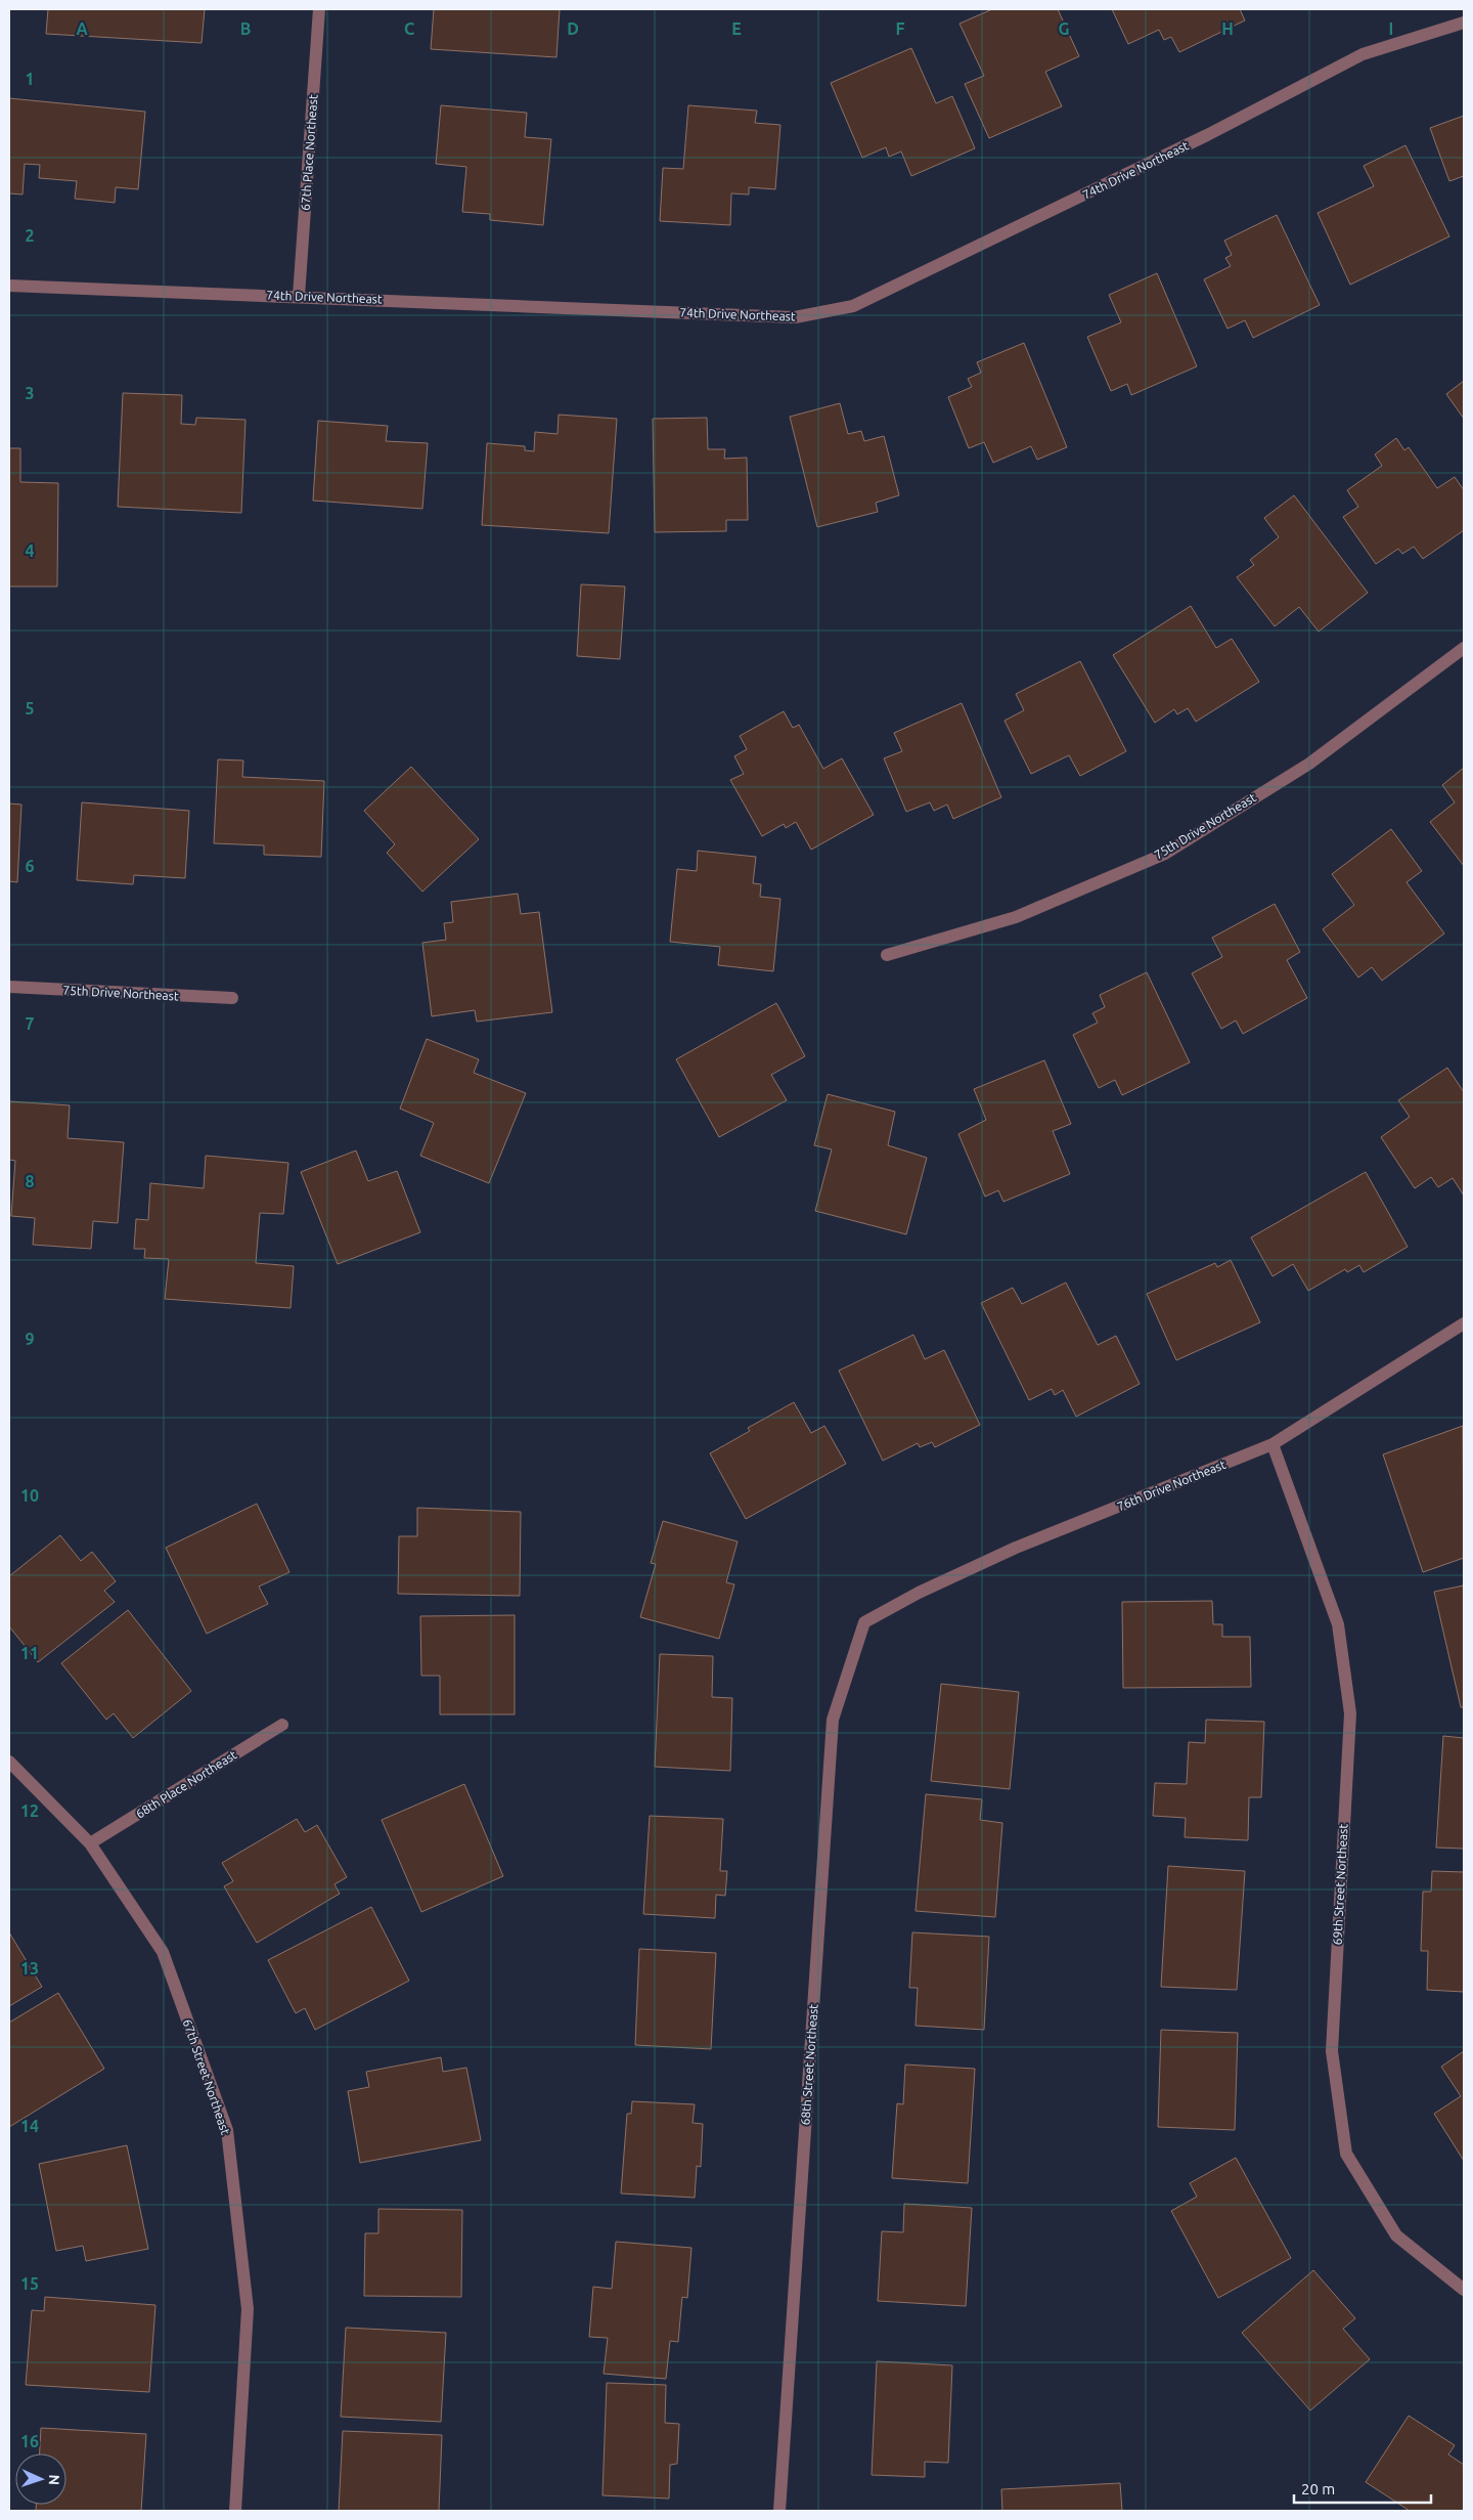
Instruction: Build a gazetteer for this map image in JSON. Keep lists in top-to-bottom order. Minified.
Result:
{"streets":{"street":["67th Place Northeast","74th Drive Northeast","75th Drive Northeast","76th Drive Northeast","68th Place Northeast","69th Street Northeast","68th Street Northeast","67th Street Northeast"]},"crossings":[["67th Place Northeast","74th Drive Northeast"],["76th Drive Northeast","69th Street Northeast"],["76th Drive Northeast","68th Street Northeast"],["68th Place Northeast","67th Street Northeast"]],"scale_bar":"20 m","north":"right","grid":{"columns":["A","B","C","D","E","F","G","H","I"],"rows":["1","2","3","4","5","6","7","8","9","10","11","12","13","14","15","16"]}}
